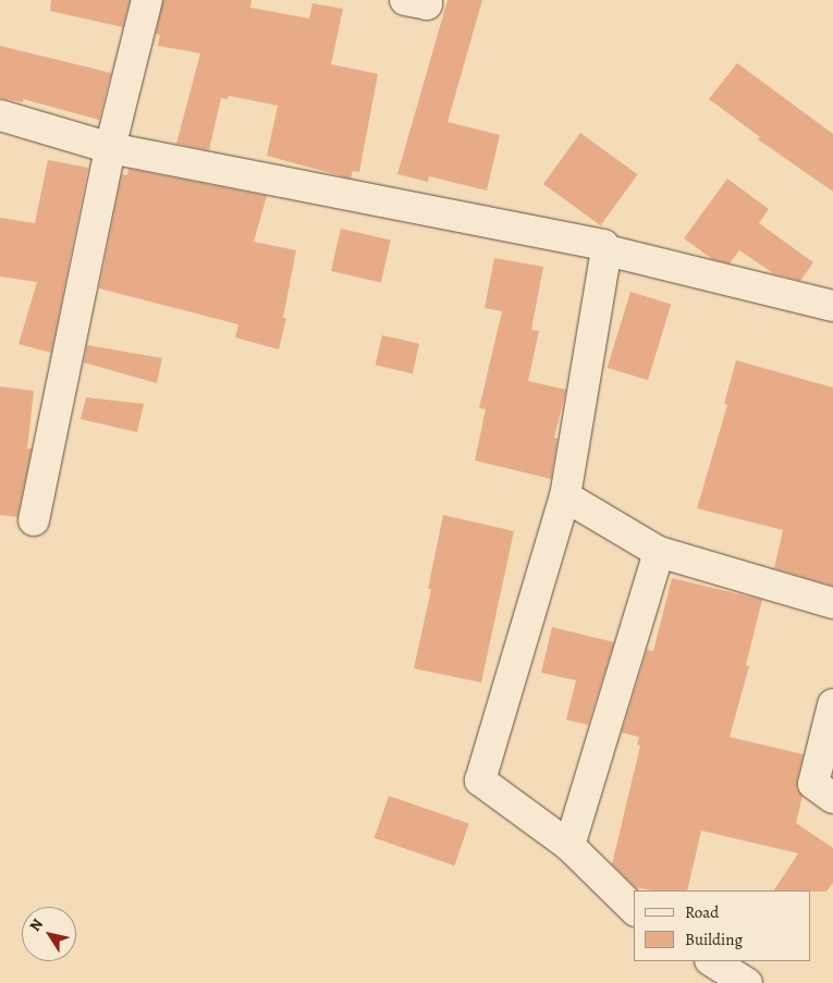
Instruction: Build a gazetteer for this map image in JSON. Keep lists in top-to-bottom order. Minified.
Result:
{"legend":["Road","Building"],"north":"top left"}
